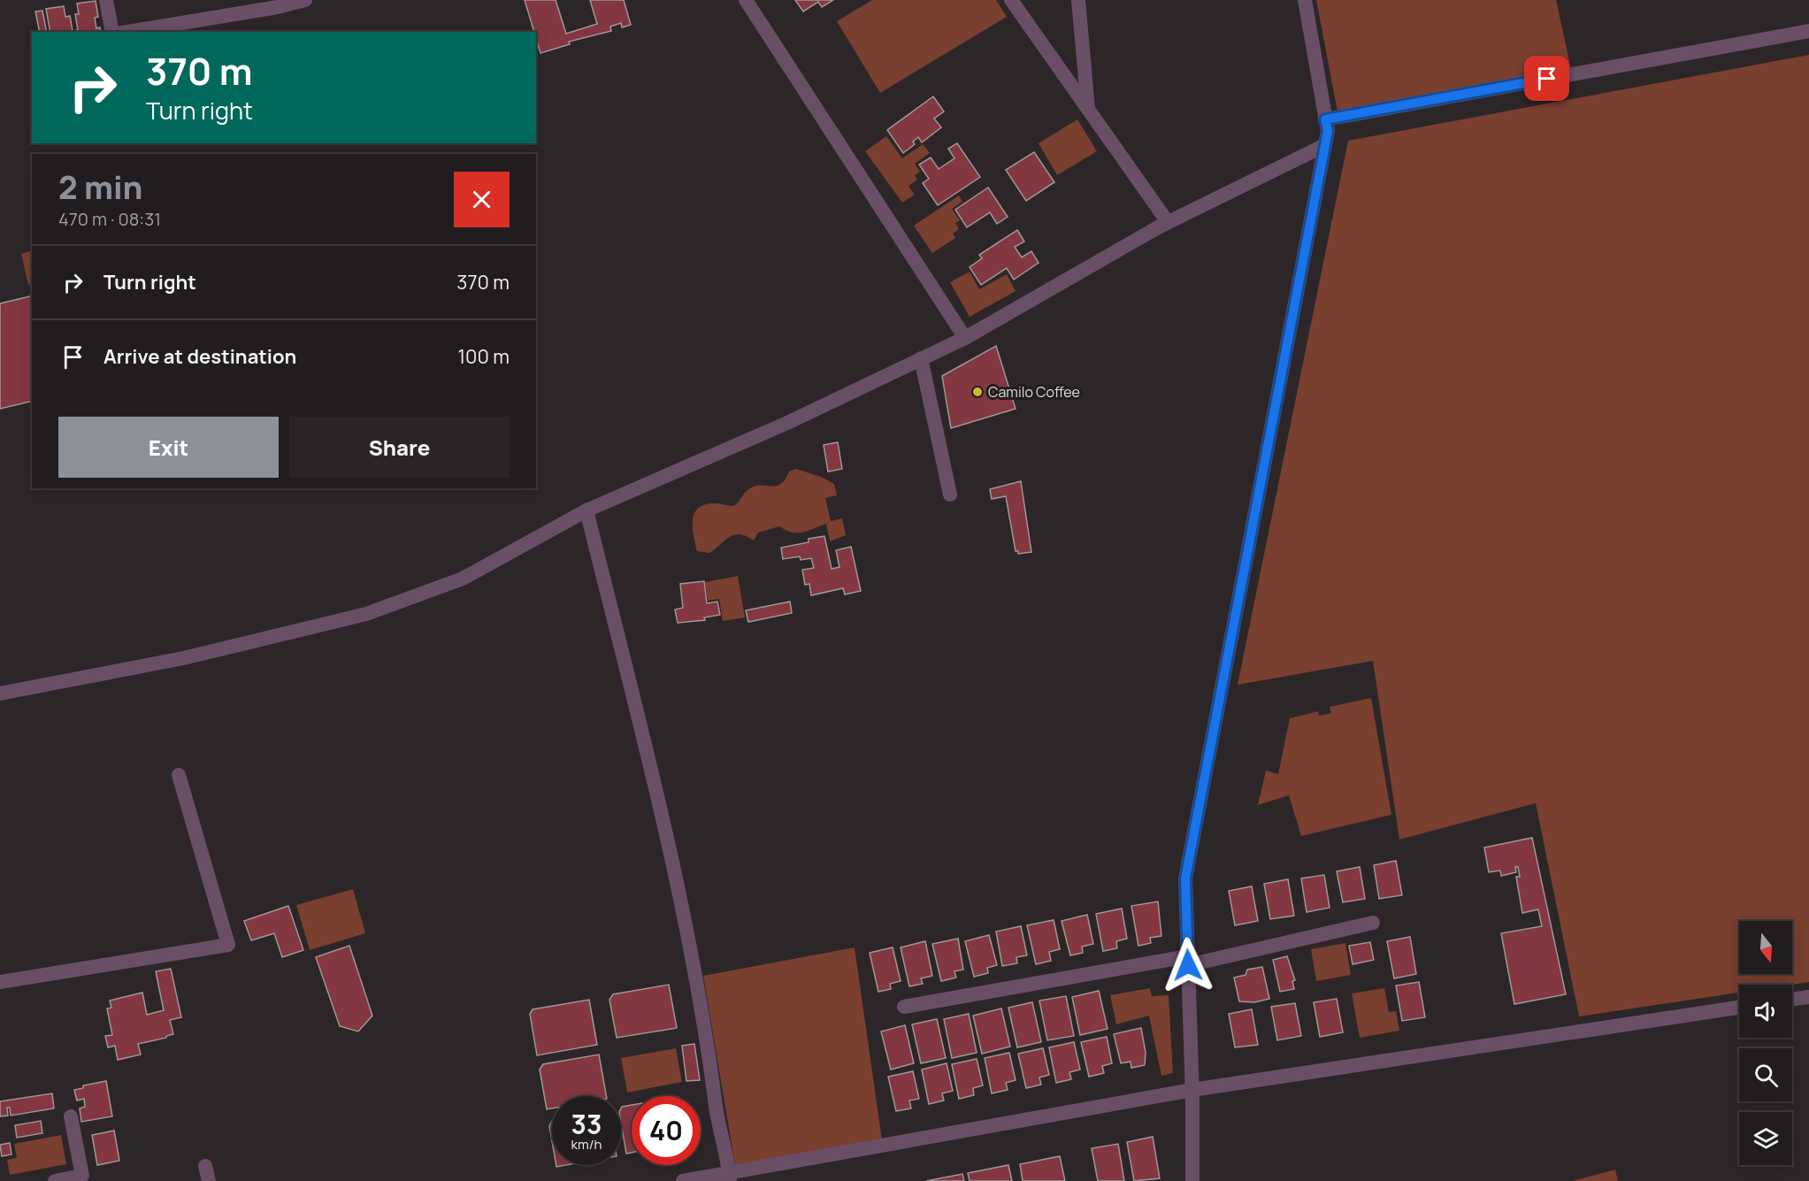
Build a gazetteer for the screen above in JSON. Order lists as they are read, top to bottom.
{
  "places": ["Camilo Coffee"],
  "north": "bottom",
  "page": {
    "turn": ["370 m", "Turn right"],
    "heading": ["2 min", "470 m · 08:31"],
    "list": [
      {
        "name": "Turn right",
        "value": "370 m"
      },
      {
        "name": "Arrive at destination",
        "value": "100 m"
      }
    ],
    "buttons": ["Exit", "Share"],
    "speed": "33 km/h",
    "limit": "40"
  }
}
